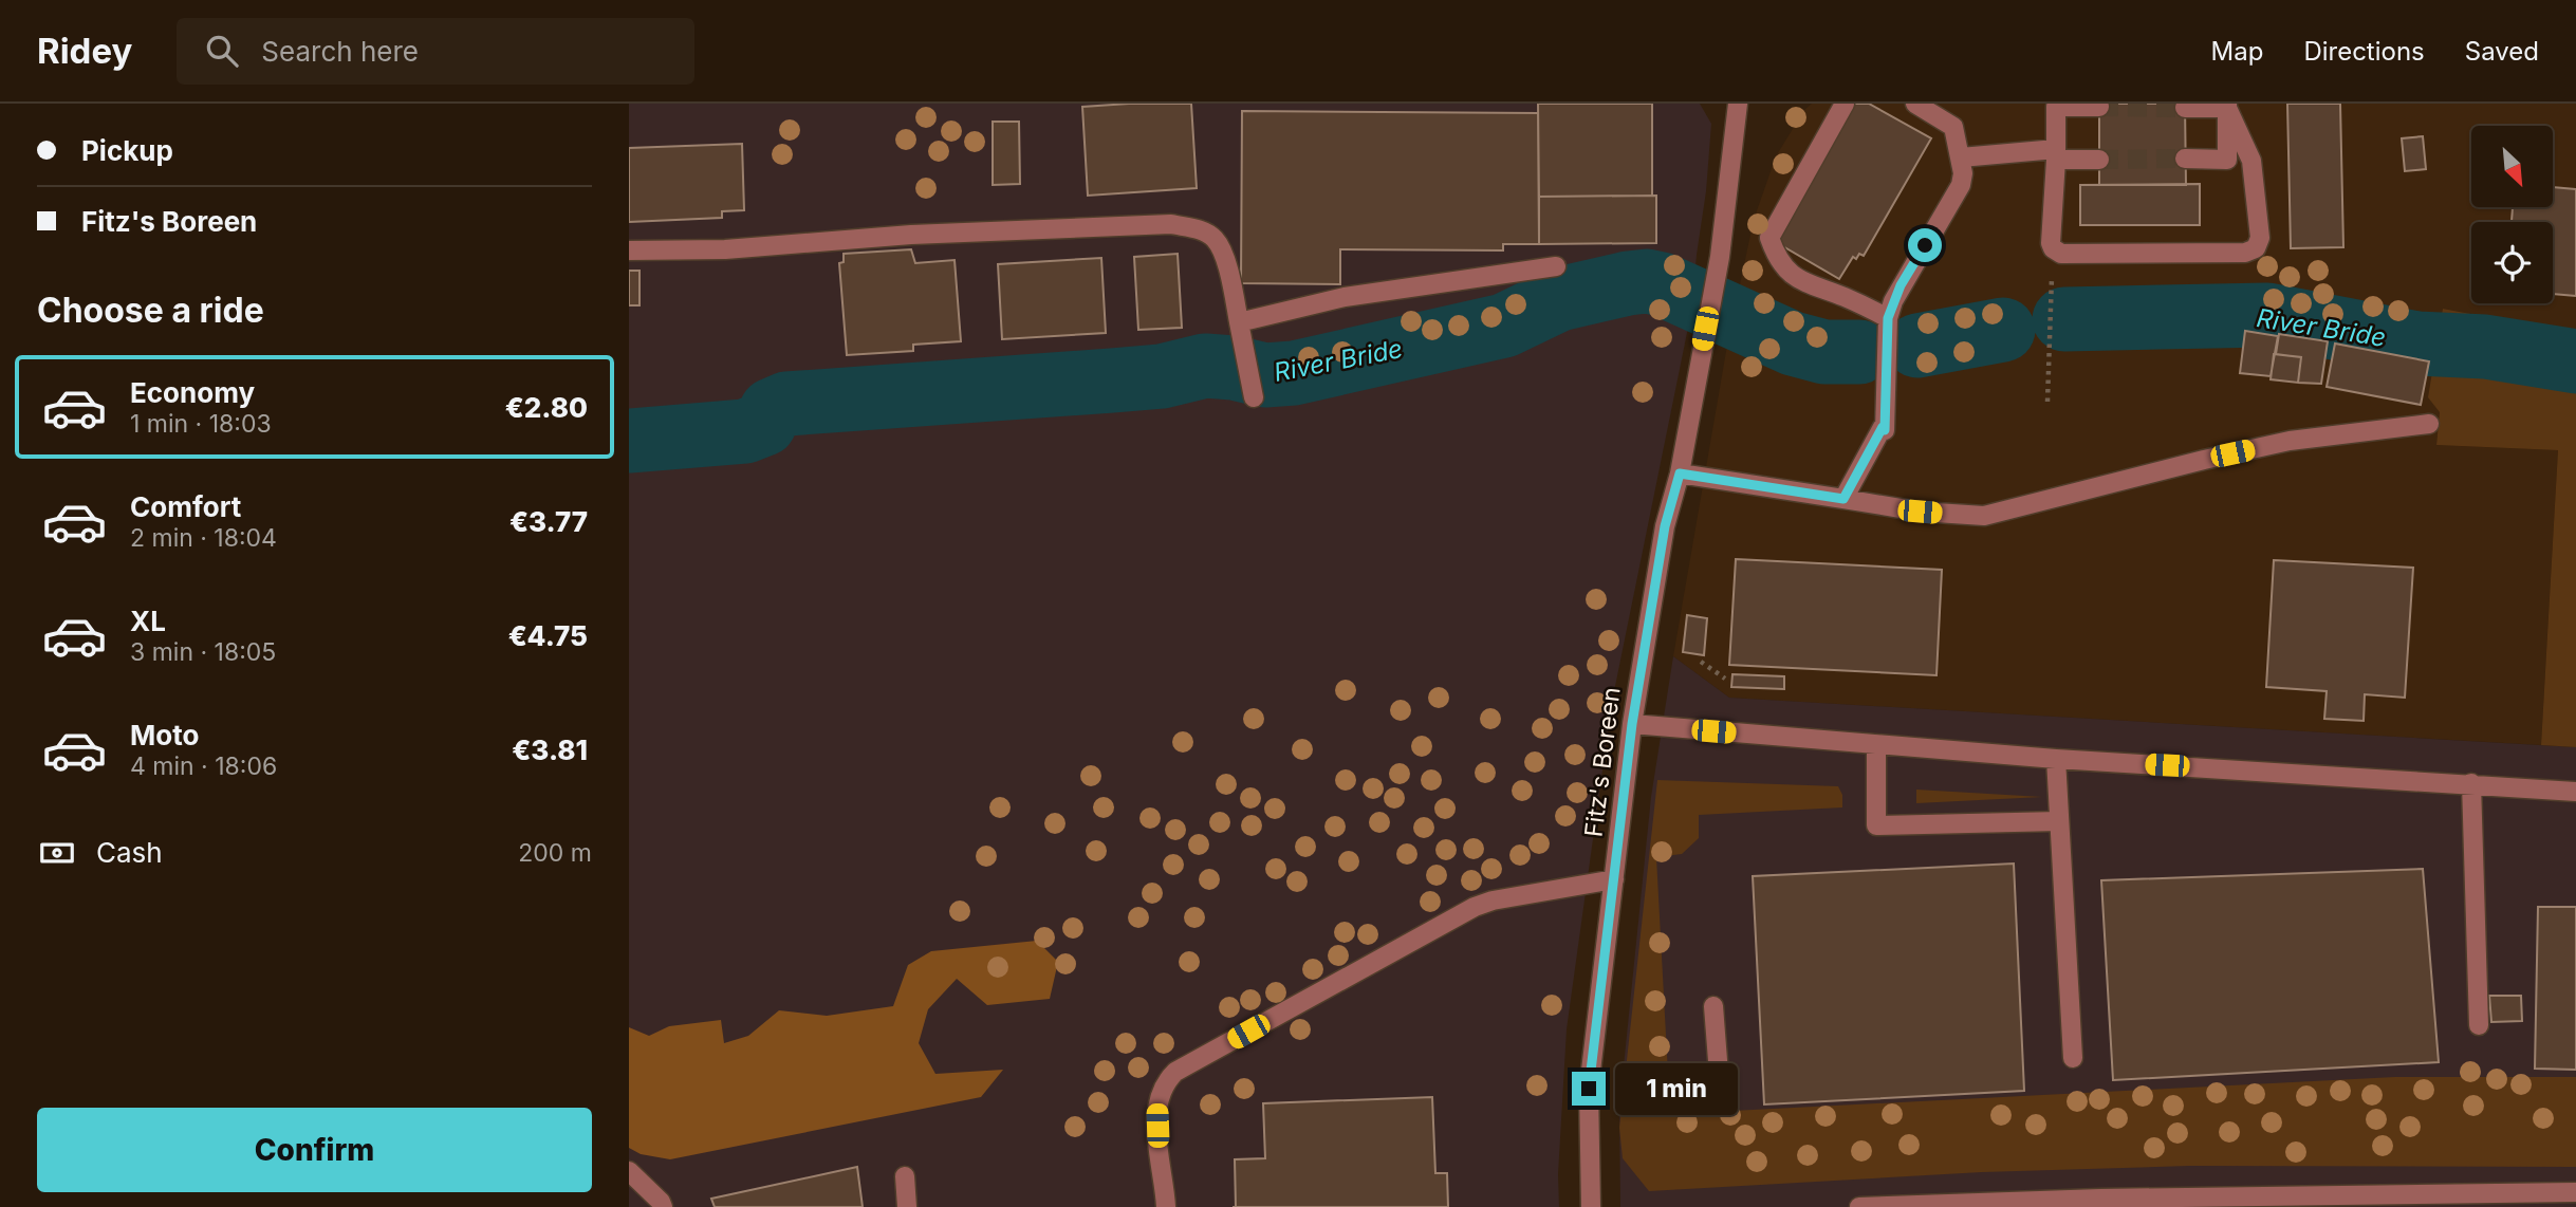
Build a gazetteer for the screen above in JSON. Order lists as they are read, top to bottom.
{
  "streets": {
    "street": ["Fitz's Boreen"]
  },
  "water": ["River Bride"],
  "north": "bottom right",
  "page": {
    "header": "Ridey",
    "search": "Search here",
    "nav": ["Map", "Directions", "Saved"],
    "banner": ["Pickup", "Fitz's Boreen"],
    "heading": "Choose a ride",
    "list": [
      {
        "name": "Economy",
        "note": "1 min · 18:03",
        "value": "€2.80"
      },
      {
        "name": "Comfort",
        "note": "2 min · 18:04",
        "value": "€3.77"
      },
      {
        "name": "XL",
        "note": "3 min · 18:05",
        "value": "€4.75"
      },
      {
        "name": "Moto",
        "note": "4 min · 18:06",
        "value": "€3.81"
      }
    ],
    "pay": ["Cash", "200 m"],
    "bubble": "1 min",
    "buttons": "Confirm"
  }
}
